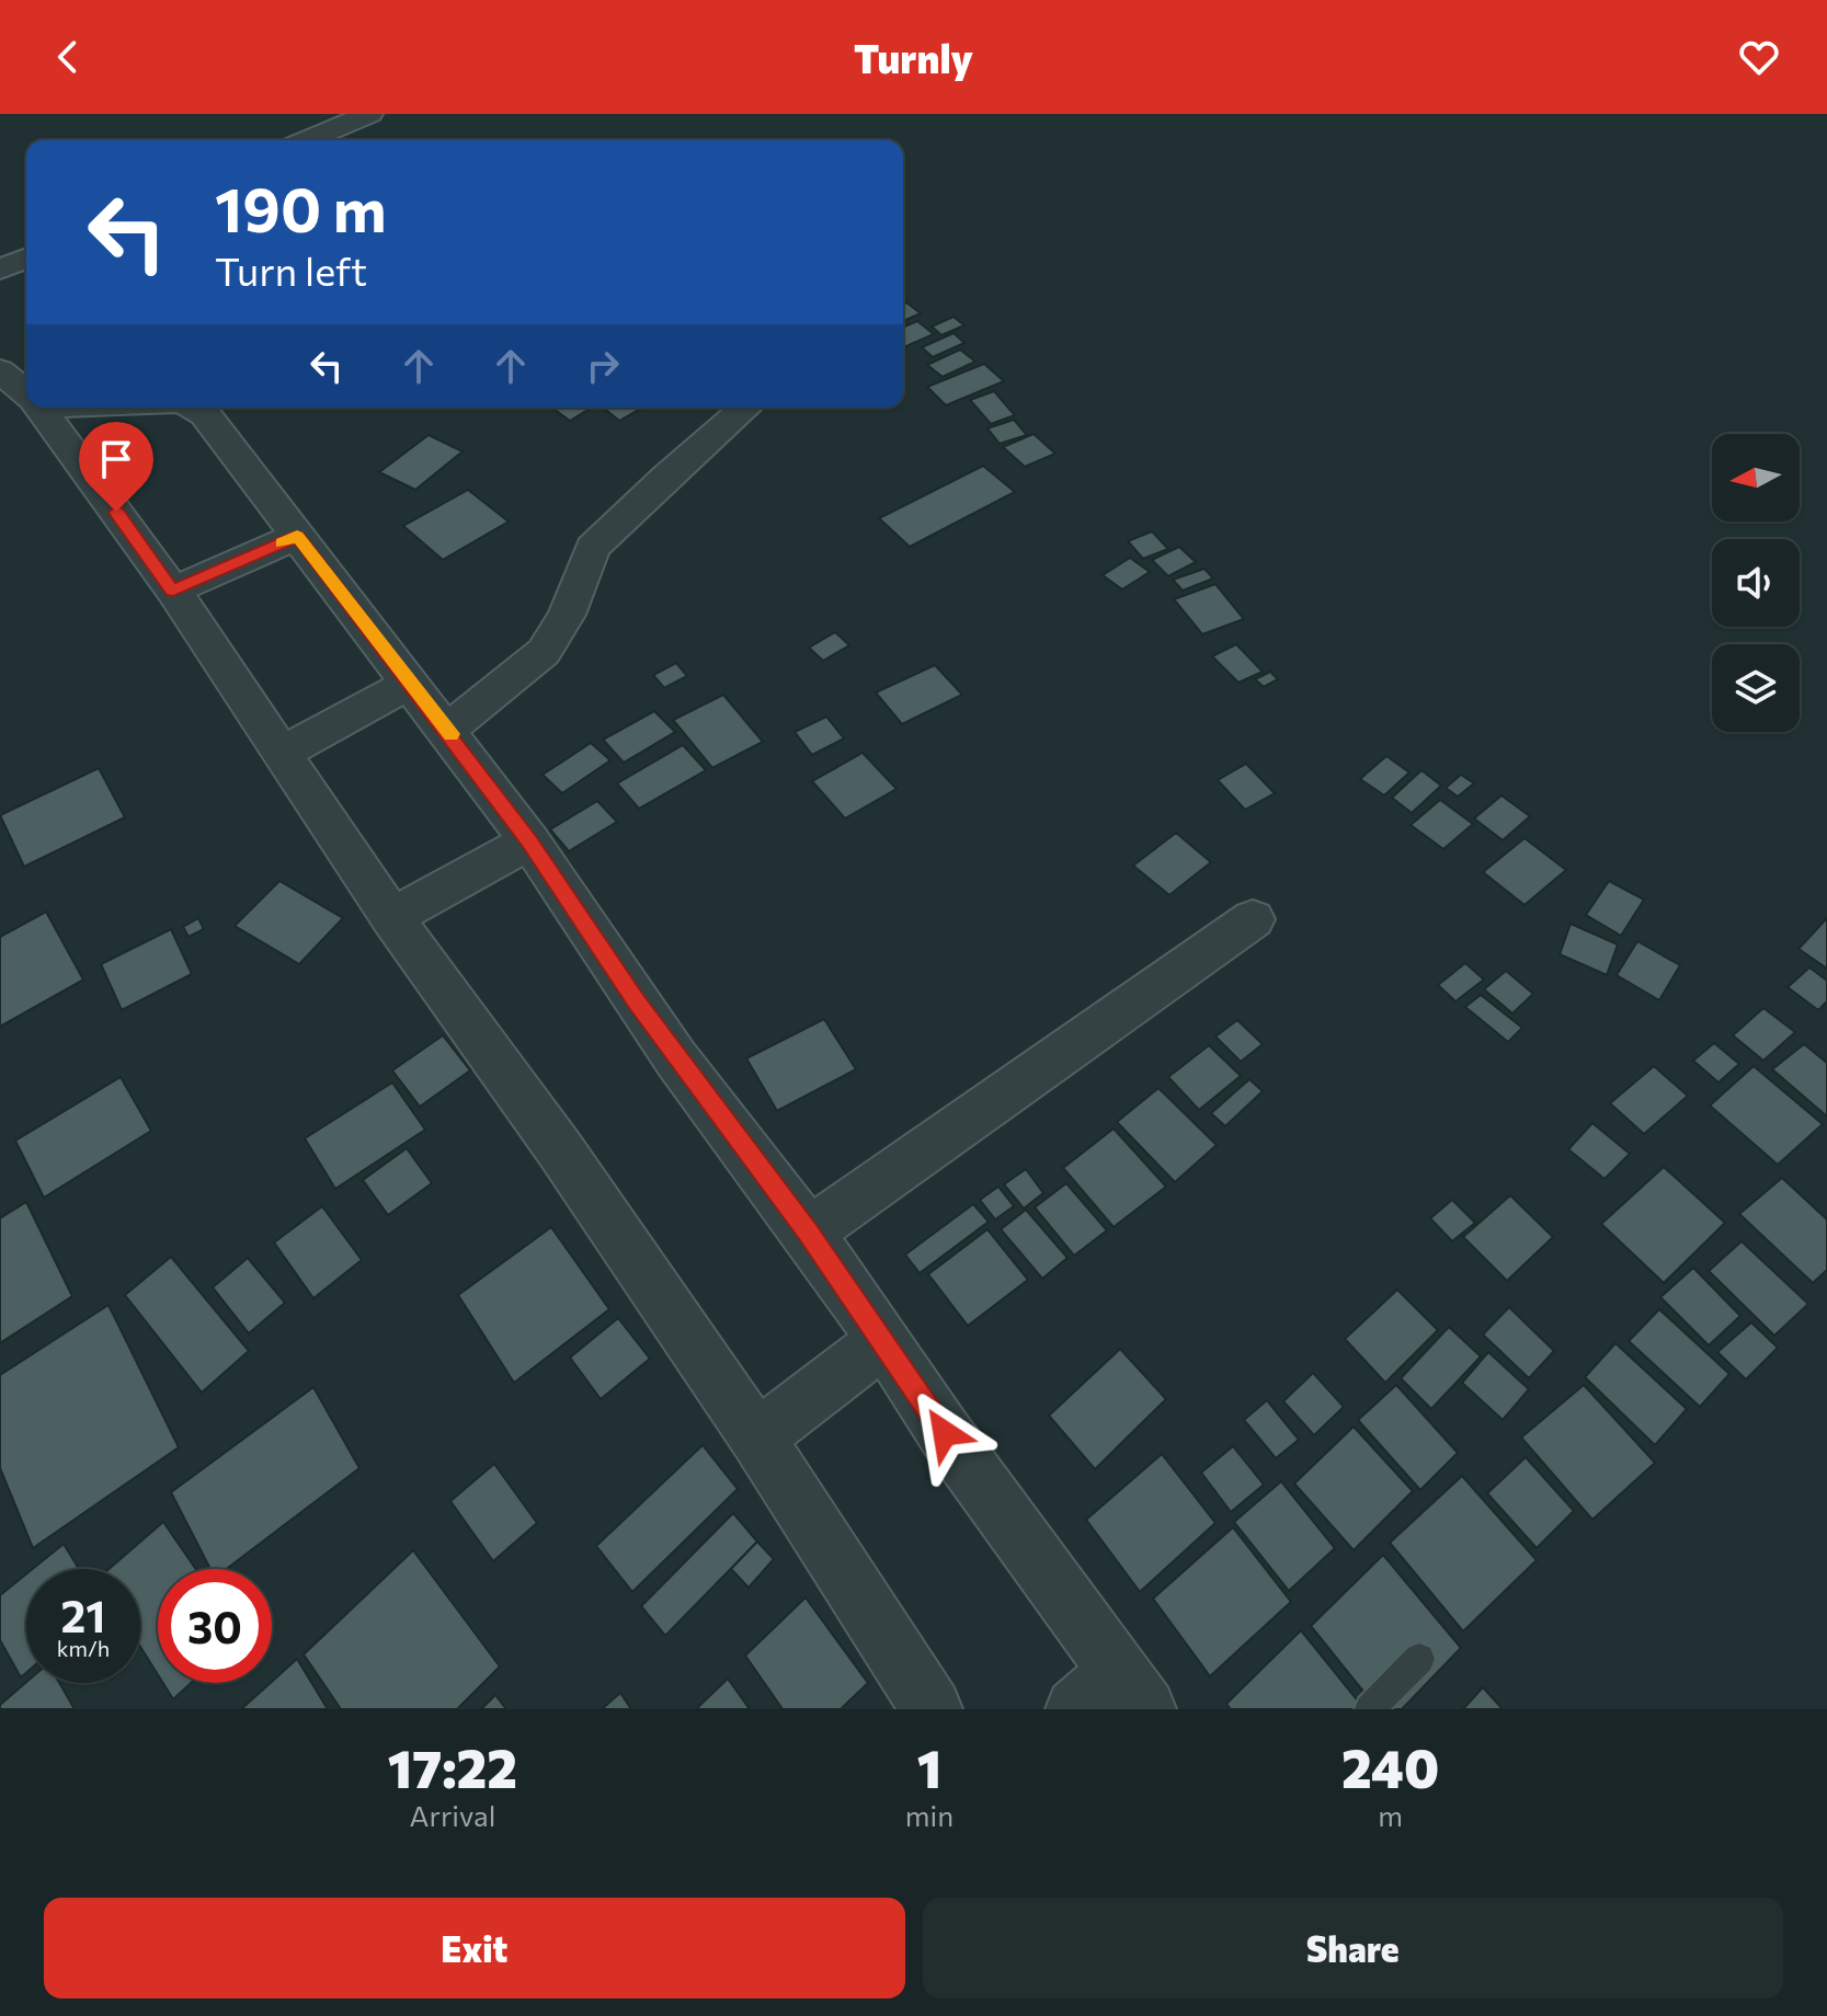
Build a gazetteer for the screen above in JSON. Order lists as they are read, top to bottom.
{
  "north": "left",
  "page": {
    "header": "Turnly",
    "turn": ["190 m", "Turn left"],
    "speed": "21 km/h",
    "limit": "30",
    "eta": [
      "17:22",
      "Arrival",
      "1",
      "min",
      "240",
      "m"
    ],
    "buttons": ["Exit", "Share"]
  }
}
